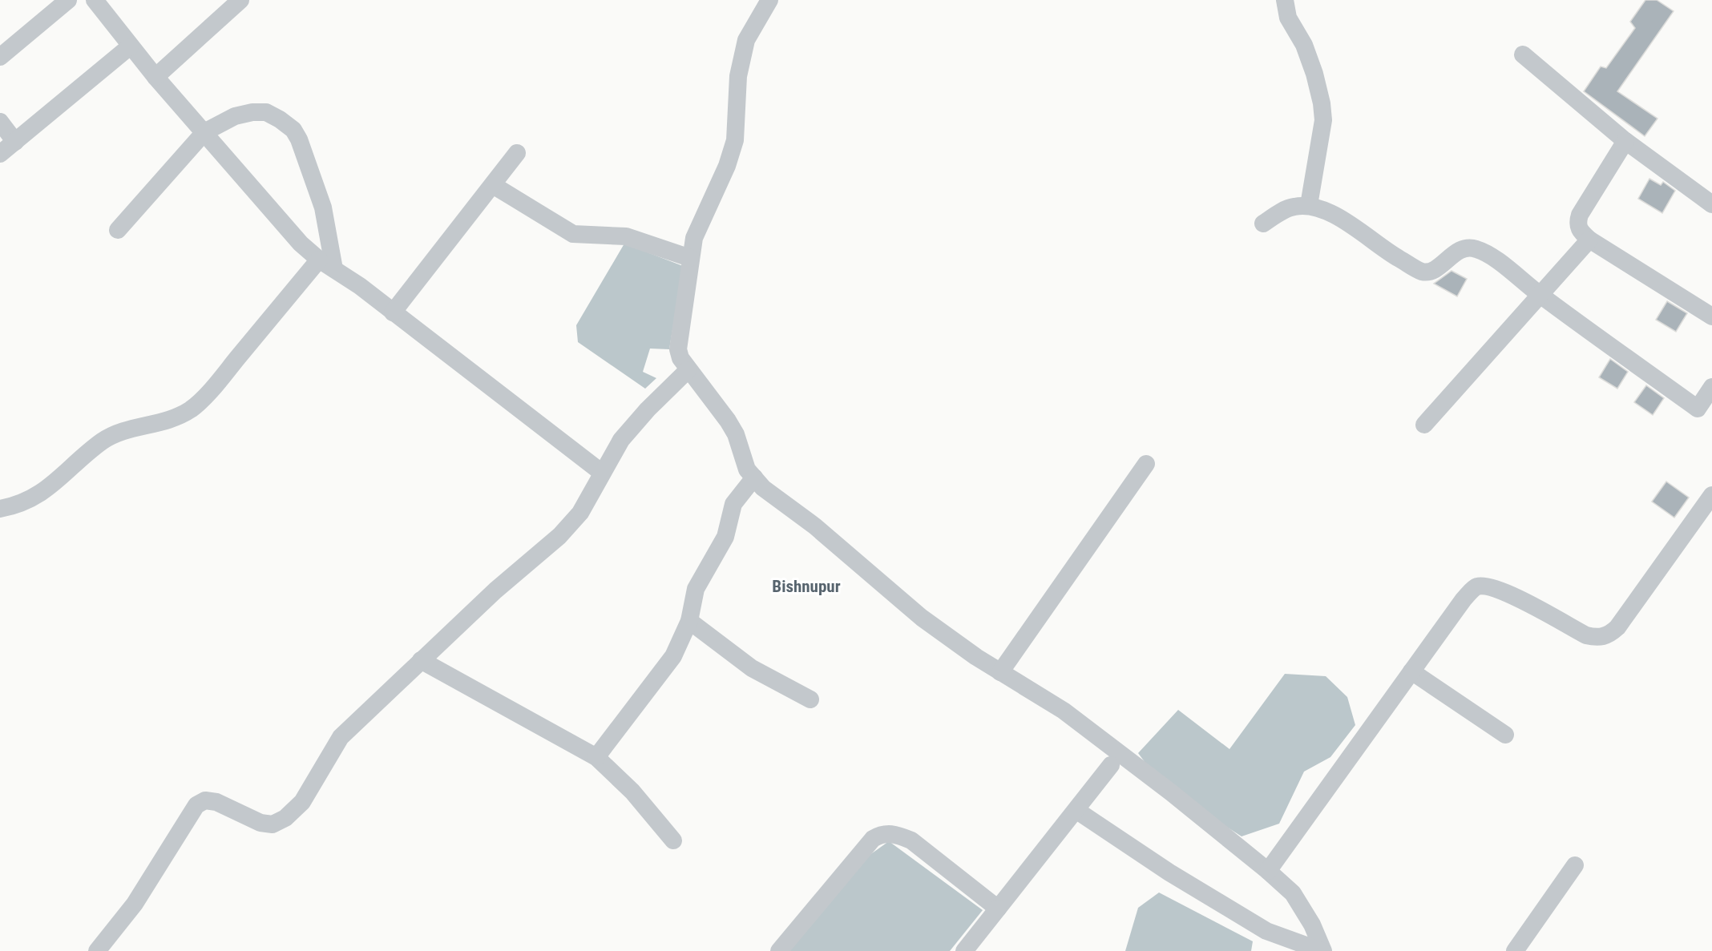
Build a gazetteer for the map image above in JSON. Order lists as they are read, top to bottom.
{
  "districts": ["Bishnupur"]
}
